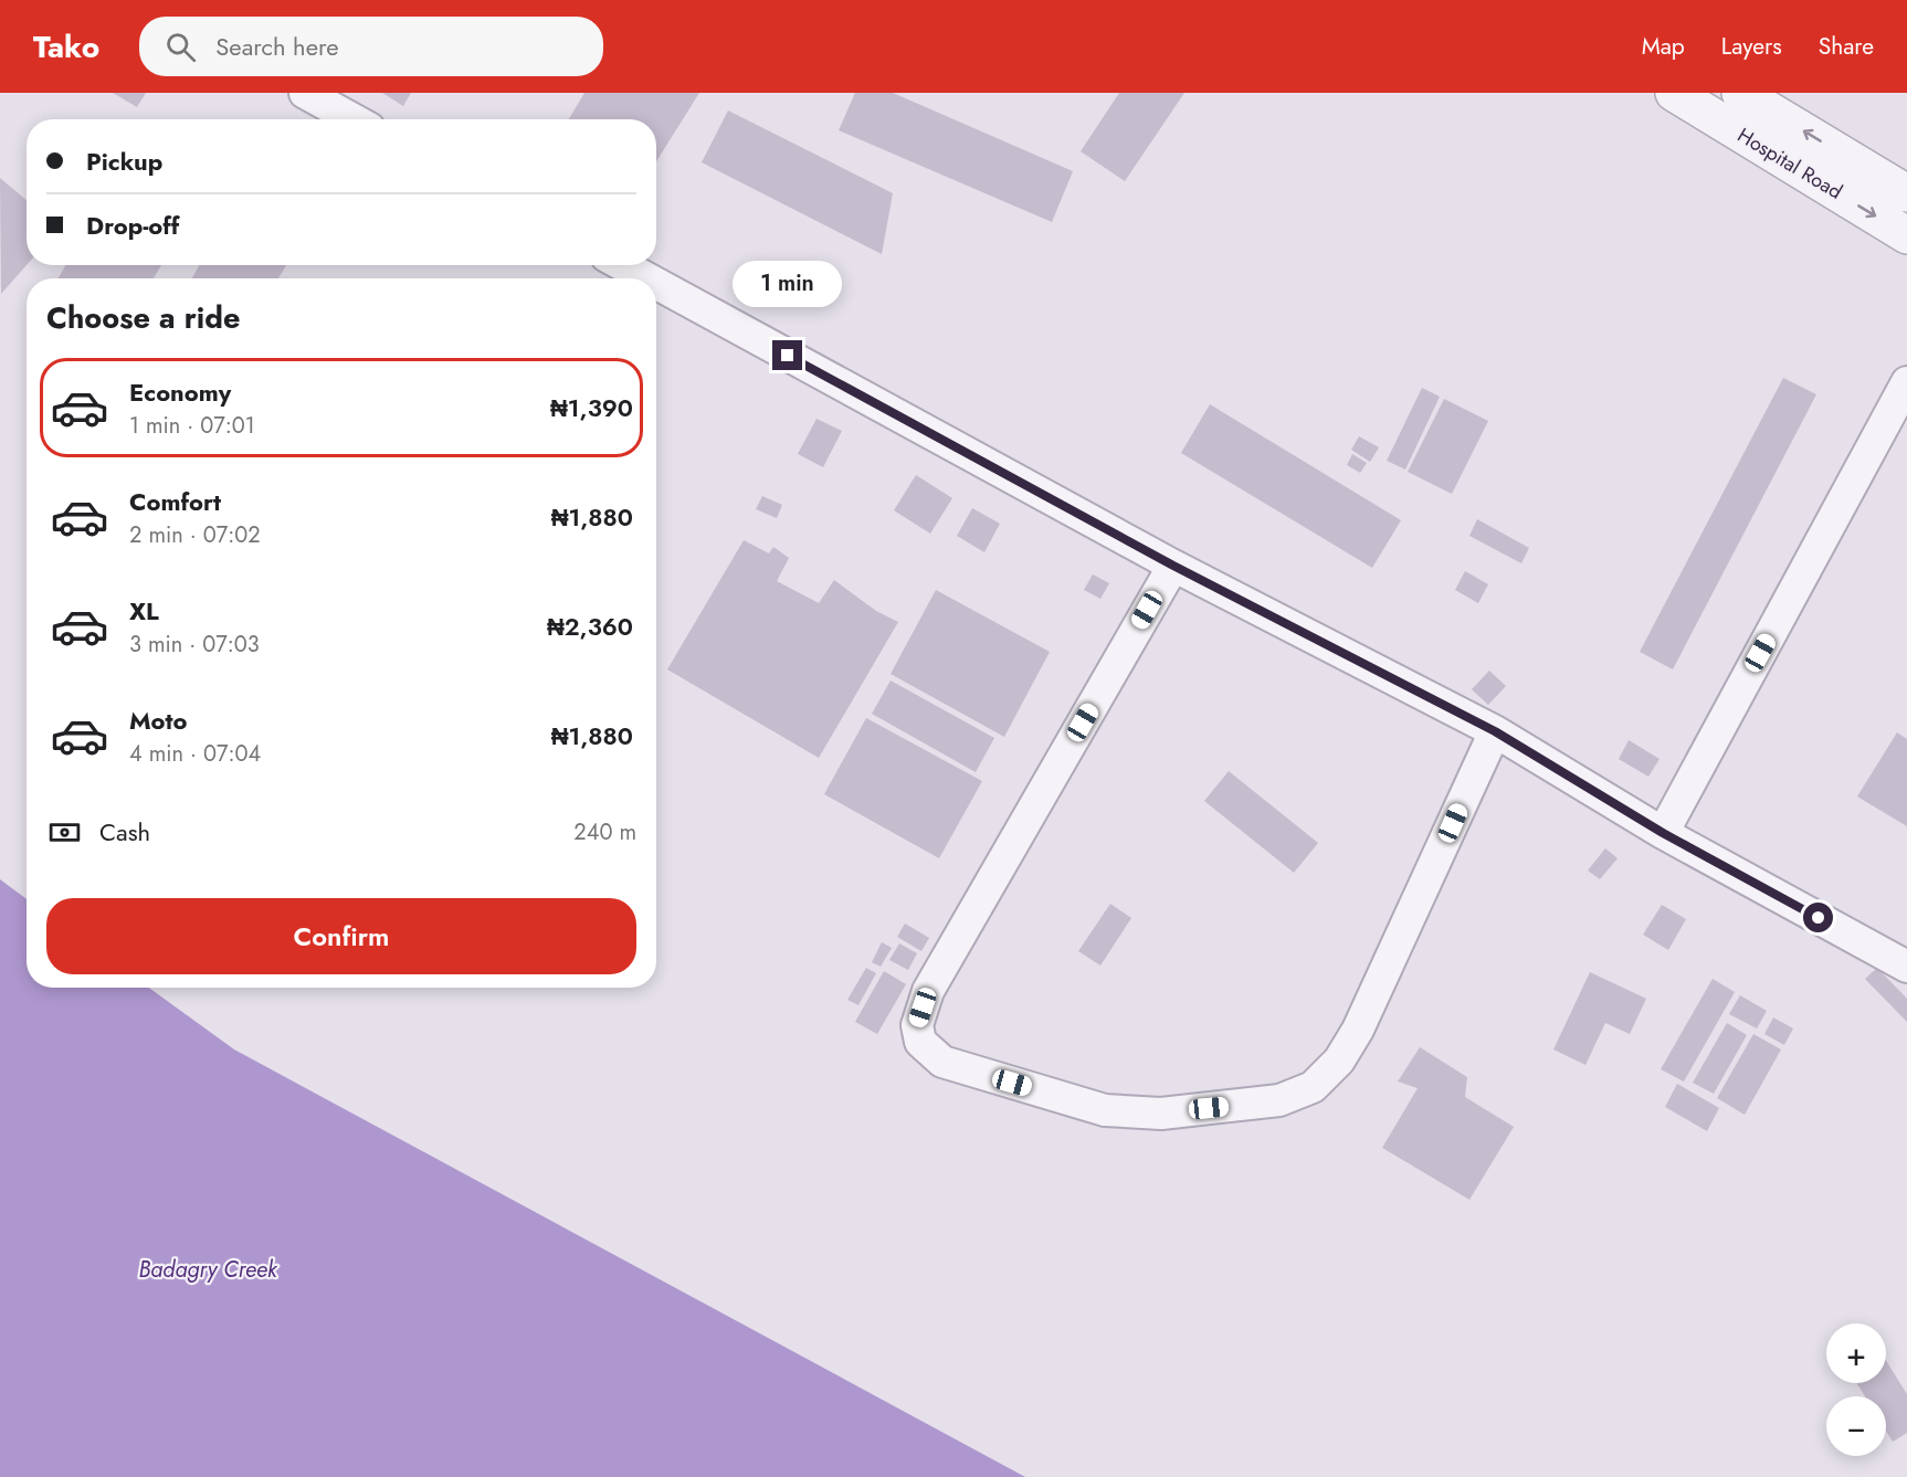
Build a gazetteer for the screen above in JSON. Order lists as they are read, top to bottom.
{
  "streets": {
    "street": ["Hospital Road"]
  },
  "water": ["Badagry Creek"],
  "page": {
    "header": "Tako",
    "search": "Search here",
    "nav": ["Map", "Layers", "Share"],
    "banner": ["Pickup", "Drop-off"],
    "bubble": "1 min",
    "heading": "Choose a ride",
    "list": [
      {
        "name": "Economy",
        "note": "1 min · 07:01",
        "value": "₦1,390"
      },
      {
        "name": "Comfort",
        "note": "2 min · 07:02",
        "value": "₦1,880"
      },
      {
        "name": "XL",
        "note": "3 min · 07:03",
        "value": "₦2,360"
      },
      {
        "name": "Moto",
        "note": "4 min · 07:04",
        "value": "₦1,880"
      }
    ],
    "pay": ["Cash", "240 m"],
    "buttons": "Confirm",
    "map_buttons": ["+", "−"]
  }
}
